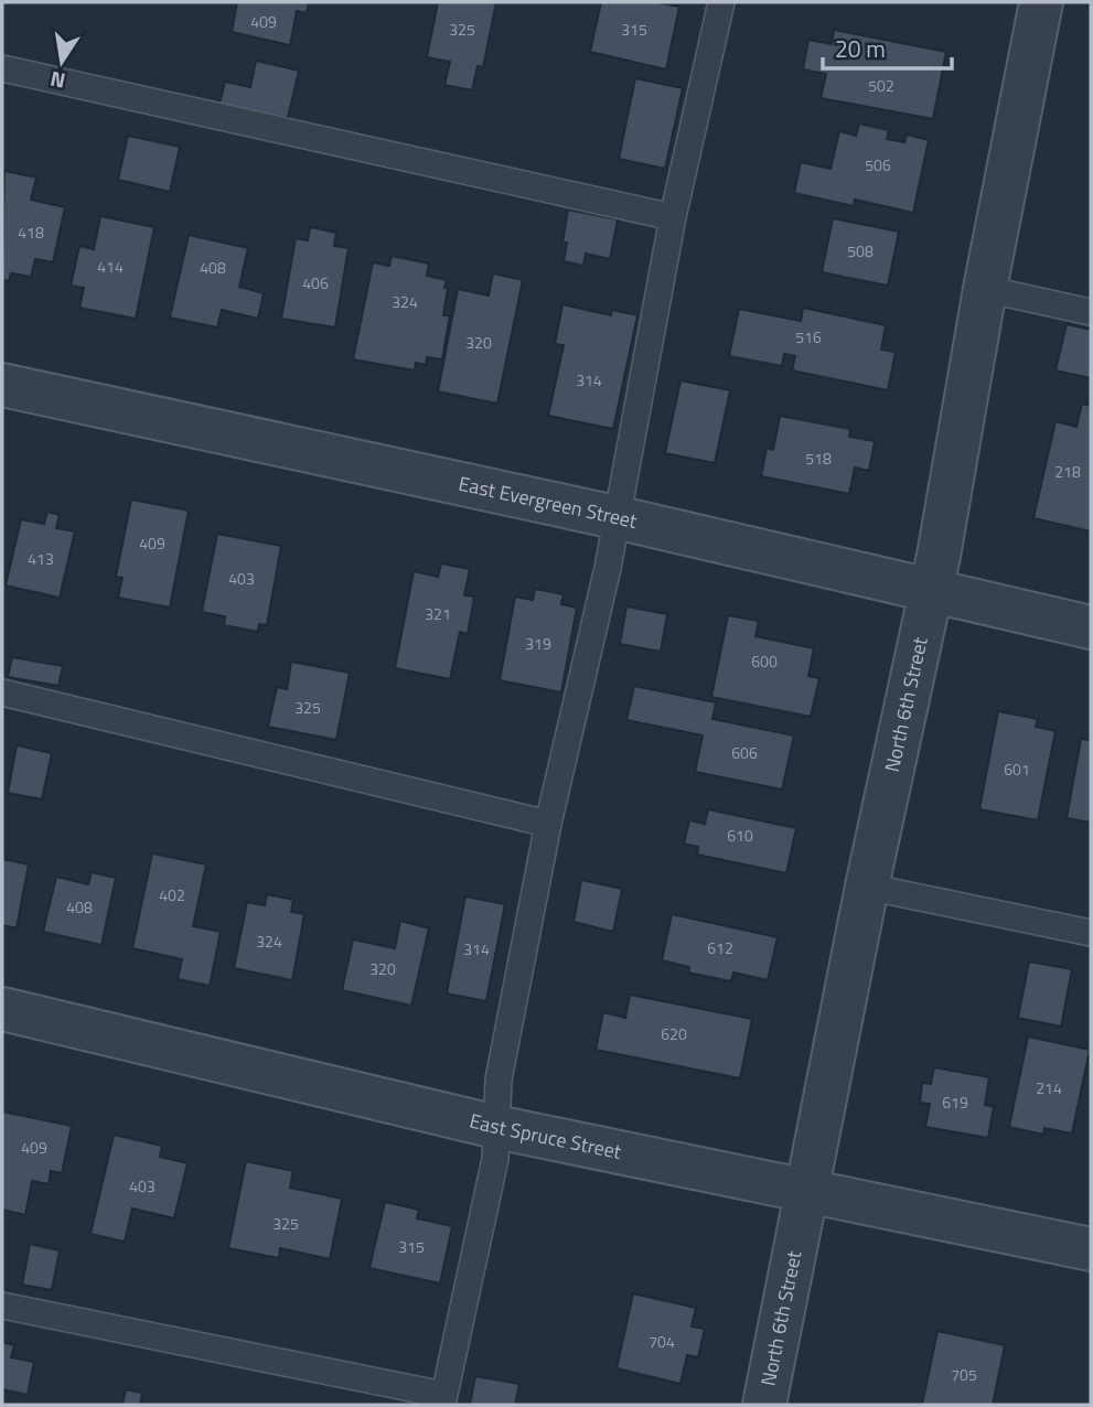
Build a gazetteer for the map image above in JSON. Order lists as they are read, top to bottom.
{
  "streets": {
    "street": ["East Evergreen Street", "North 6th Street", "East Spruce Street"]
  },
  "crossings": [
    ["East Evergreen Street", "North 6th Street"],
    ["North 6th Street", "East Spruce Street"]
  ],
  "house_numbers": [
    "409",
    "325",
    "315",
    "502",
    "506",
    "418",
    "508",
    "414",
    "408",
    "406",
    "324",
    "516",
    "320",
    "314",
    "518",
    "218",
    "409",
    "413",
    "403",
    "321",
    "319",
    "600",
    "325",
    "606",
    "601",
    "610",
    "402",
    "408",
    "324",
    "612",
    "314",
    "320",
    "620",
    "214",
    "619",
    "409",
    "403",
    "325",
    "315",
    "704",
    "705"
  ],
  "scale_bar": "20 m",
  "north": "bottom"
}
